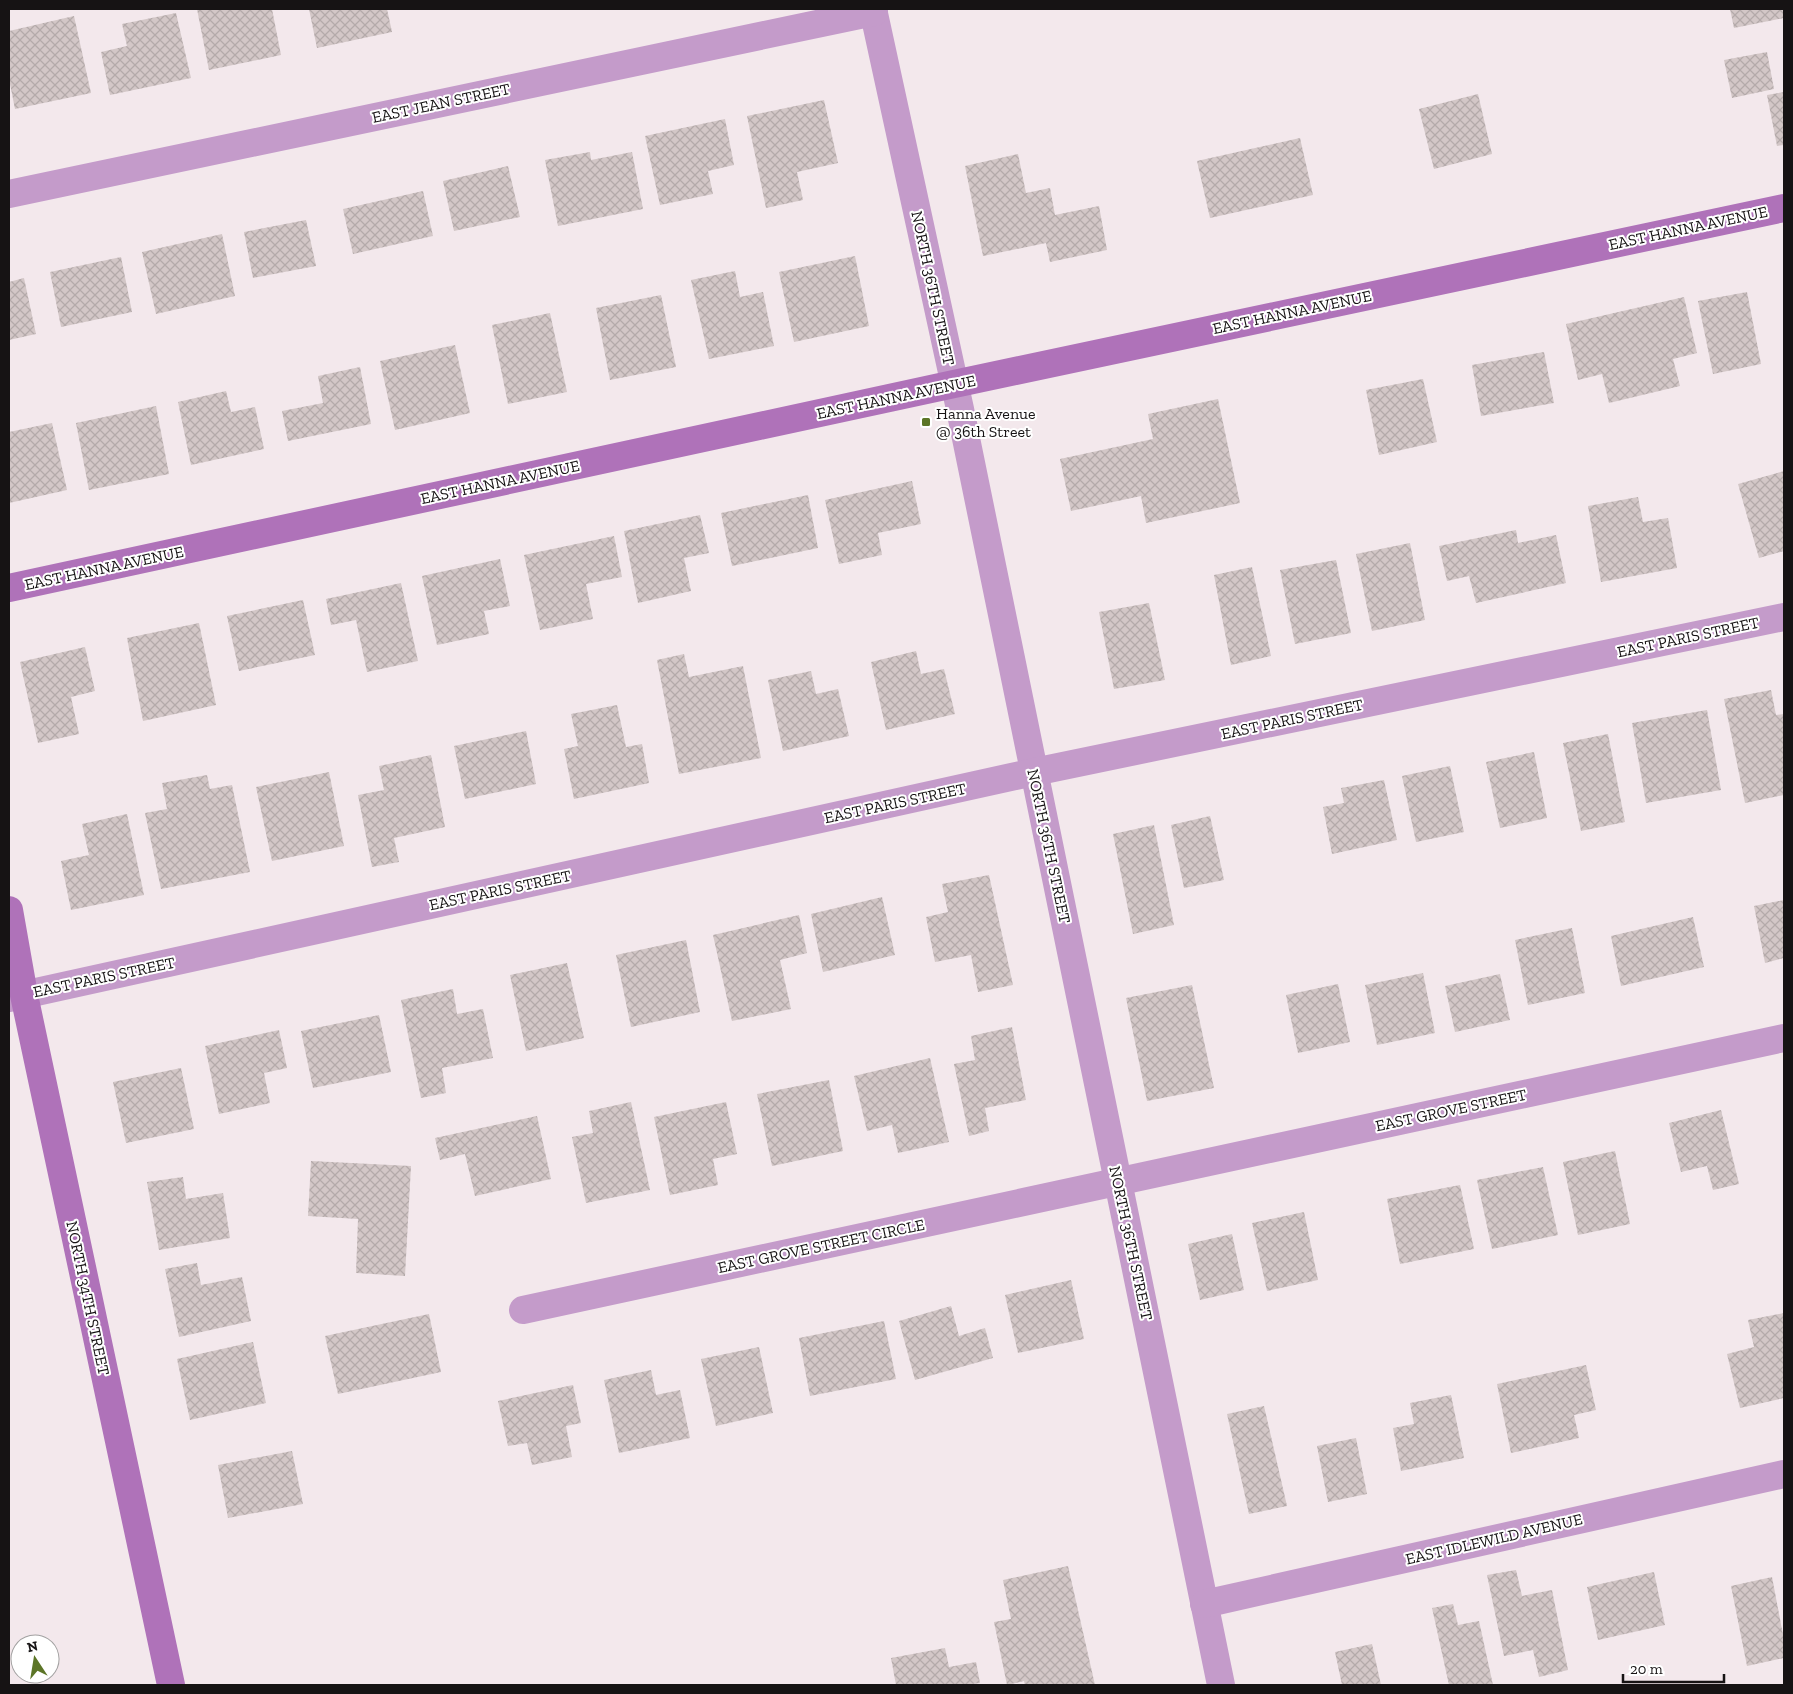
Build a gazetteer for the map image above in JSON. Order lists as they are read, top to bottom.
{
  "streets": {
    "street": [
      "EAST JEAN STREET",
      "EAST HANNA AVENUE",
      "NORTH 36TH STREET",
      "EAST PARIS STREET",
      "EAST GROVE STREET",
      "EAST GROVE STREET CIRCLE",
      "NORTH 34TH STREET",
      "EAST IDLEWILD AVENUE"
    ]
  },
  "crossings": [
    ["EAST JEAN STREET", "NORTH 36TH STREET"],
    ["EAST HANNA AVENUE", "NORTH 36TH STREET"],
    ["NORTH 36TH STREET", "EAST PARIS STREET"],
    ["NORTH 36TH STREET", "EAST GROVE STREET"],
    ["NORTH 36TH STREET", "EAST GROVE STREET CIRCLE"],
    ["NORTH 36TH STREET", "EAST IDLEWILD AVENUE"],
    ["EAST PARIS STREET", "NORTH 34TH STREET"],
    ["EAST GROVE STREET", "EAST GROVE STREET CIRCLE"]
  ],
  "places": {
    "transit": ["Hanna Avenue @ 36th Street"]
  },
  "scale_bar": "20 m",
  "north": "top"
}
